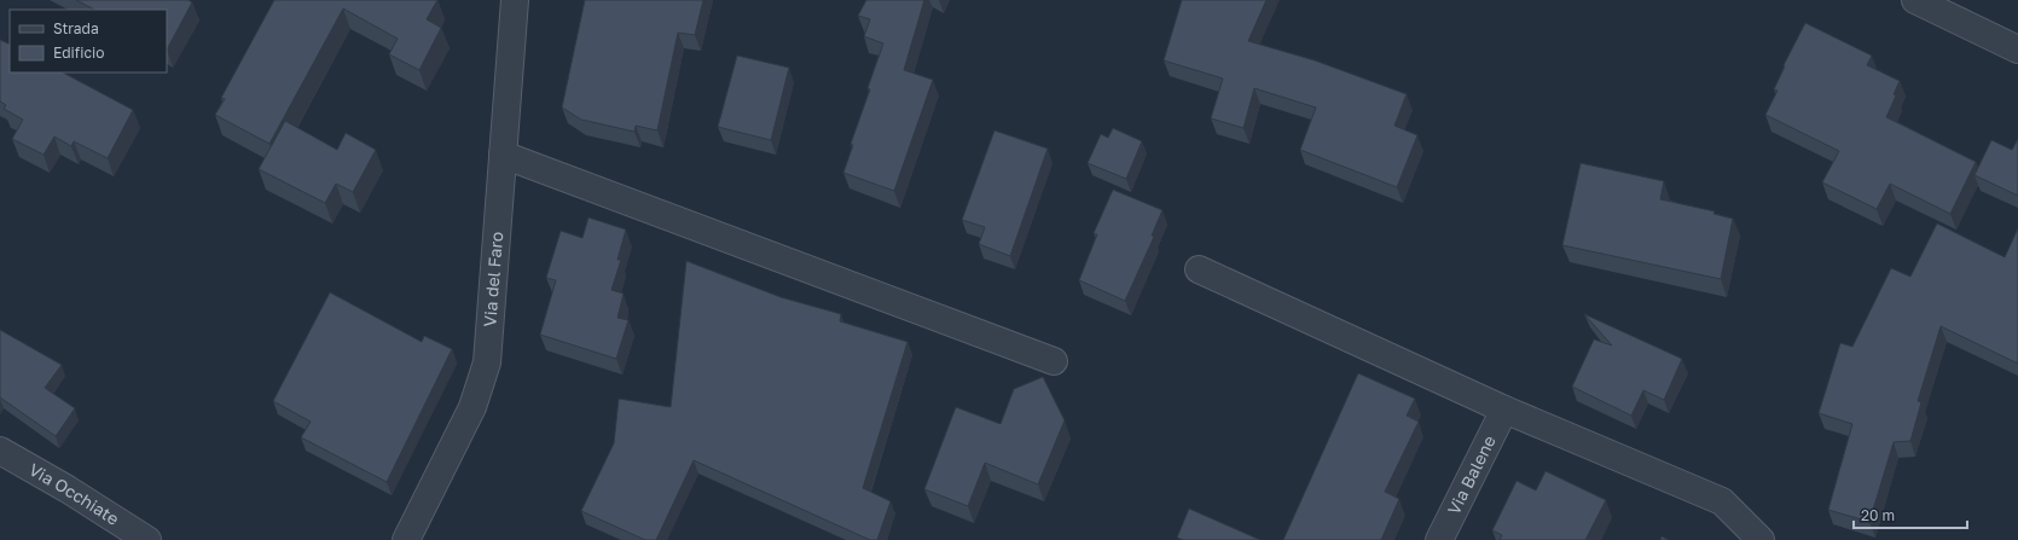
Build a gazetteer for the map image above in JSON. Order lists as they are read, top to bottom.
{
  "streets": {
    "street": ["Via del Faro", "Via Balene", "Via Occhiate"]
  },
  "legend": ["Strada", "Edificio"],
  "scale_bar": "20 m"
}
